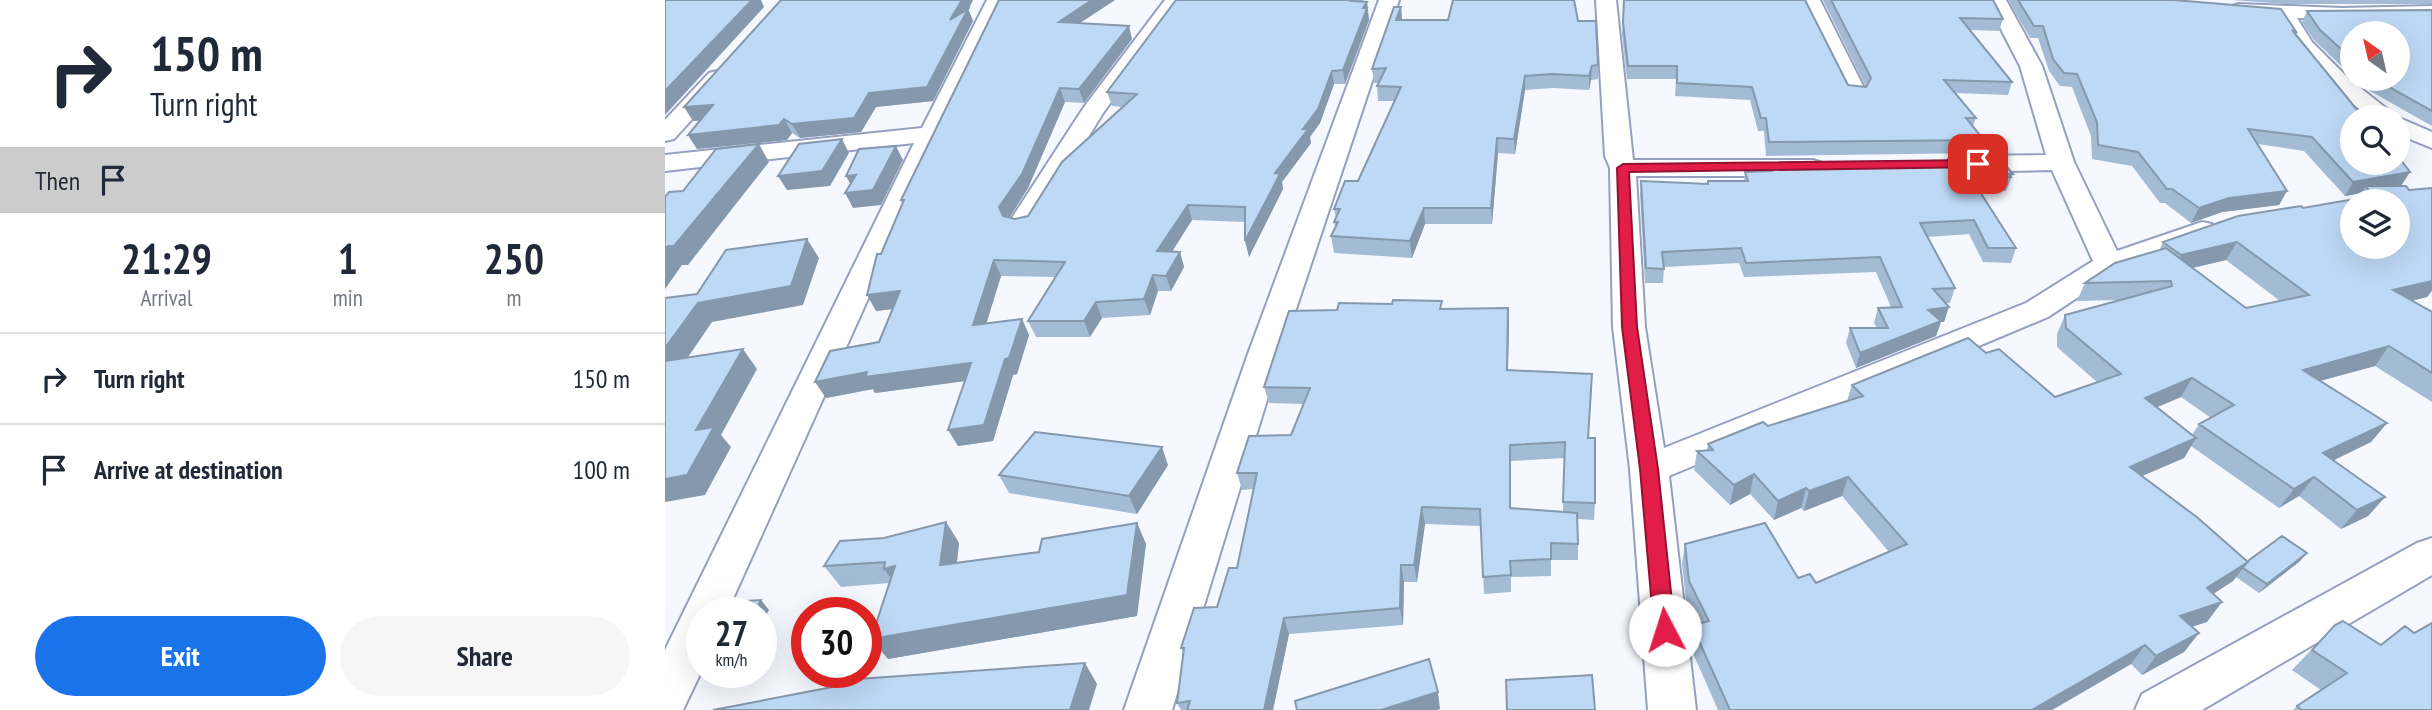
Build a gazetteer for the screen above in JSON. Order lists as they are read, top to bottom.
{
  "north": "top left",
  "page": {
    "turn": ["150 m", "Turn right"],
    "then": "Then",
    "eta": [
      "21:29",
      "Arrival",
      "1",
      "min",
      "250",
      "m"
    ],
    "list": [
      {
        "name": "Turn right",
        "value": "150 m"
      },
      {
        "name": "Arrive at destination",
        "value": "100 m"
      }
    ],
    "speed": "27 km/h",
    "limit": "30",
    "buttons": ["Exit", "Share"]
  }
}
